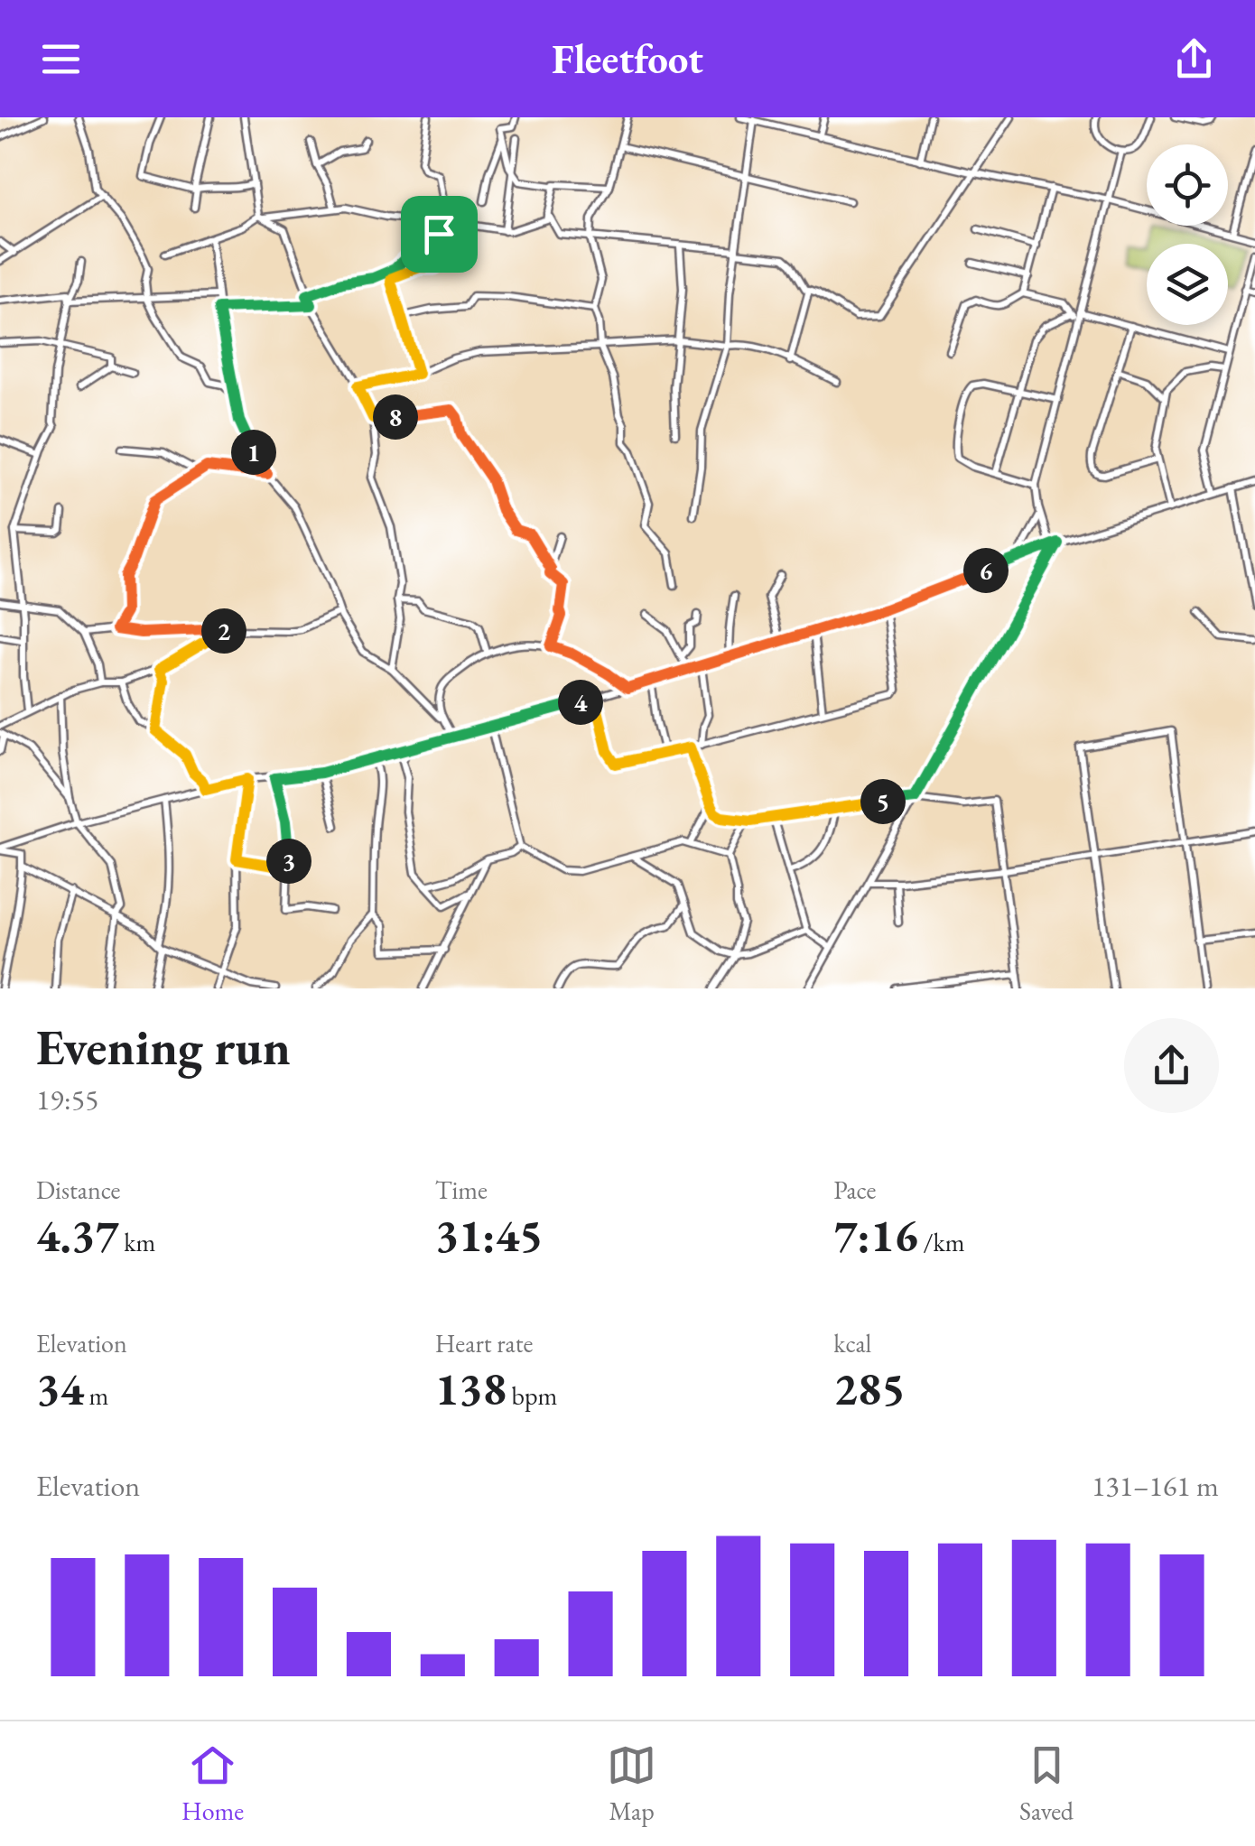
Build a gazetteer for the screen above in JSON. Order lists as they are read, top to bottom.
{
  "page": {
    "header": "Fleetfoot",
    "pins": [
      "8",
      "1",
      "6",
      "2",
      "4",
      "5",
      "3"
    ],
    "heading": ["Evening run", "19:55"],
    "stats": [
      ["Distance", "4.37 km"],
      ["Time", "31:45"],
      ["Pace", "7:16 /km"],
      ["Elevation", "34 m"],
      ["Heart rate", "138 bpm"],
      ["kcal", "285"]
    ],
    "chart": ["Elevation", "131–161 m"],
    "tabs": ["Home", "Map", "Saved"]
  }
}
